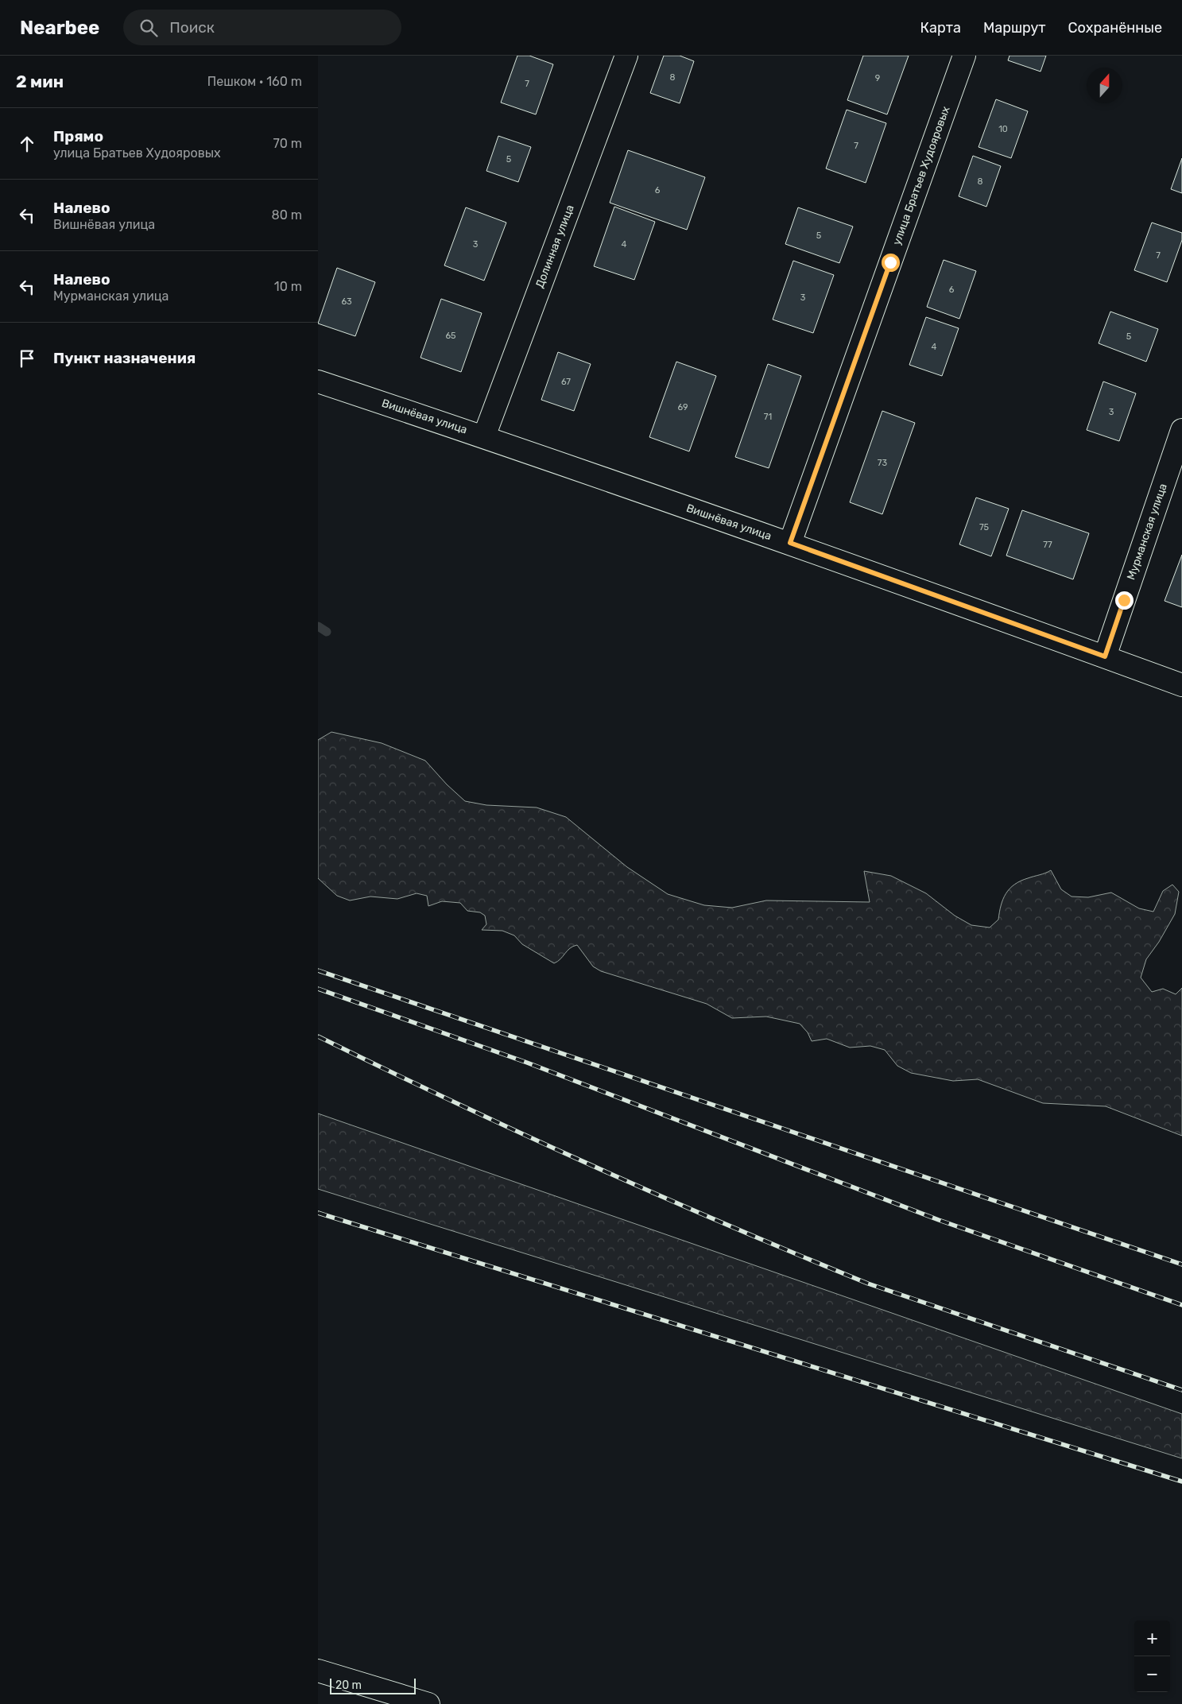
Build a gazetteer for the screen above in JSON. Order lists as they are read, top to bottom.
{
  "streets": {
    "street": [
      "улица Братьев Худояровых",
      "Долинная улица",
      "Вишнёвая улица",
      "Мурманская улица"
    ]
  },
  "crossings": [
    ["улица Братьев Худояровых", "Вишнёвая улица"],
    ["Долинная улица", "Вишнёвая улица"],
    ["Вишнёвая улица", "Мурманская улица"]
  ],
  "house_numbers": [
    "8",
    "9",
    "7",
    "10",
    "7",
    "5",
    "8",
    "6",
    "5",
    "3",
    "4",
    "7",
    "6",
    "3",
    "63",
    "65",
    "5",
    "4",
    "67",
    "69",
    "3",
    "71",
    "73",
    "75",
    "77"
  ],
  "scale_bar": "20 m",
  "north": "top",
  "page": {
    "header": "Nearbee",
    "search": "Поиск",
    "nav": ["Карта", "Маршрут", "Сохранённые"],
    "heading": ["2 мин", "Пешком · 160 m"],
    "list": [
      ["Прямо", "улица Братьев Худояровых", "70 m"],
      ["Налево", "Вишнёвая улица", "80 m"],
      ["Налево", "Мурманская улица", "10 m"],
      "Пункт назначения"
    ],
    "map_buttons": ["+", "−"],
    "scale": "20 m"
  }
}
